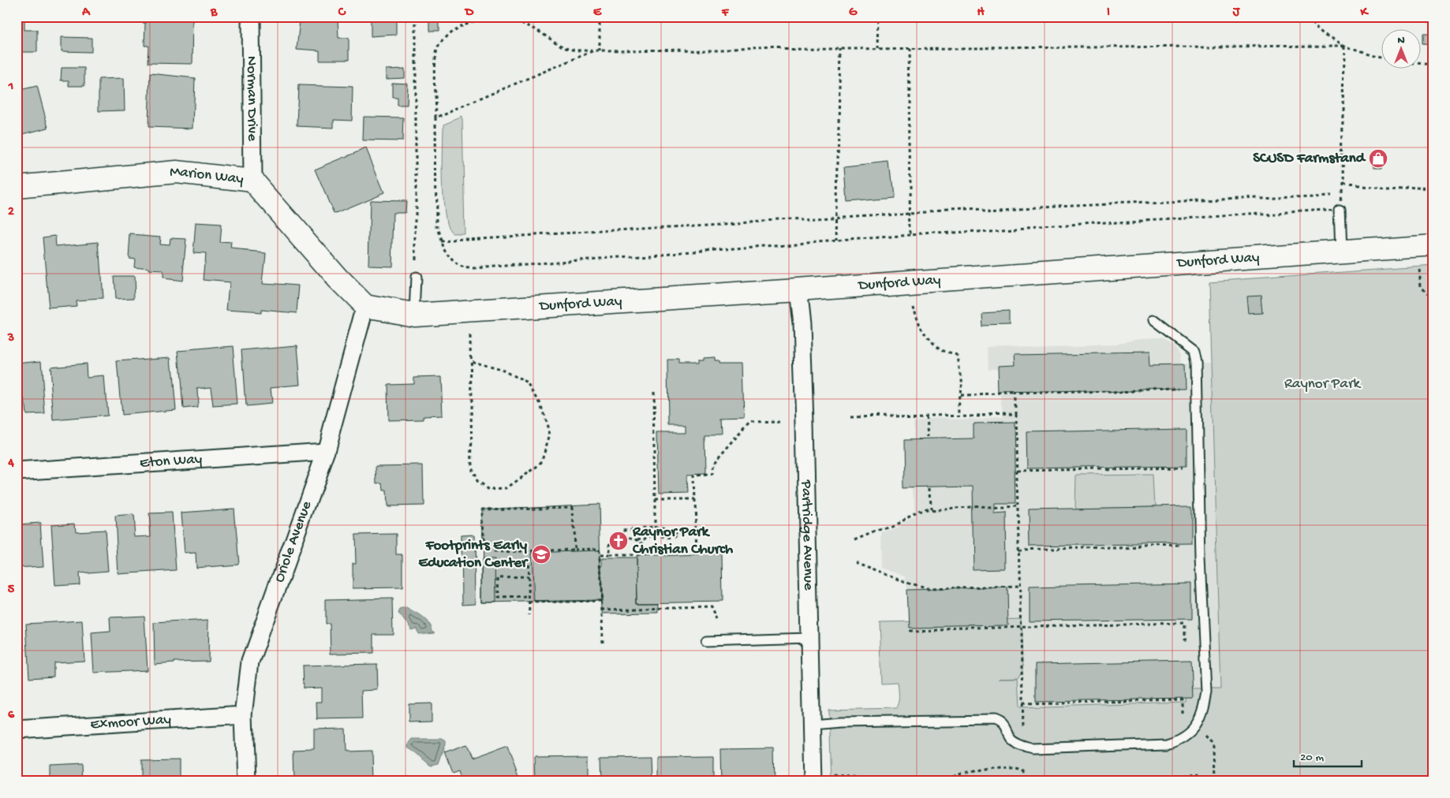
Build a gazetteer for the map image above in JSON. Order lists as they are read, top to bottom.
{
  "streets": {
    "street": [
      "Norman Drive",
      "Marion Way",
      "Dunford Way",
      "Eton Way",
      "Partridge Avenue",
      "Oriole Avenue",
      "Exmoor Way"
    ]
  },
  "crossings": [
    ["Norman Drive", "Marion Way"],
    ["Marion Way", "Dunford Way"],
    ["Marion Way", "Oriole Avenue"],
    ["Dunford Way", "Partridge Avenue"],
    ["Dunford Way", "Oriole Avenue"],
    ["Eton Way", "Oriole Avenue"],
    ["Oriole Avenue", "Exmoor Way"]
  ],
  "parks": ["Raynor Park"],
  "places": {
    "shop": ["SCUSD Farmstand"],
    "church": ["Raynor Park Christian Church"],
    "school or university": ["Footprints Early Education Center"]
  },
  "scale_bar": "20 m",
  "north": "top",
  "grid": {
    "columns": [
      "A",
      "B",
      "C",
      "D",
      "E",
      "F",
      "G",
      "H",
      "I",
      "J",
      "K"
    ],
    "rows": [
      "1",
      "2",
      "3",
      "4",
      "5",
      "6"
    ]
  }
}
